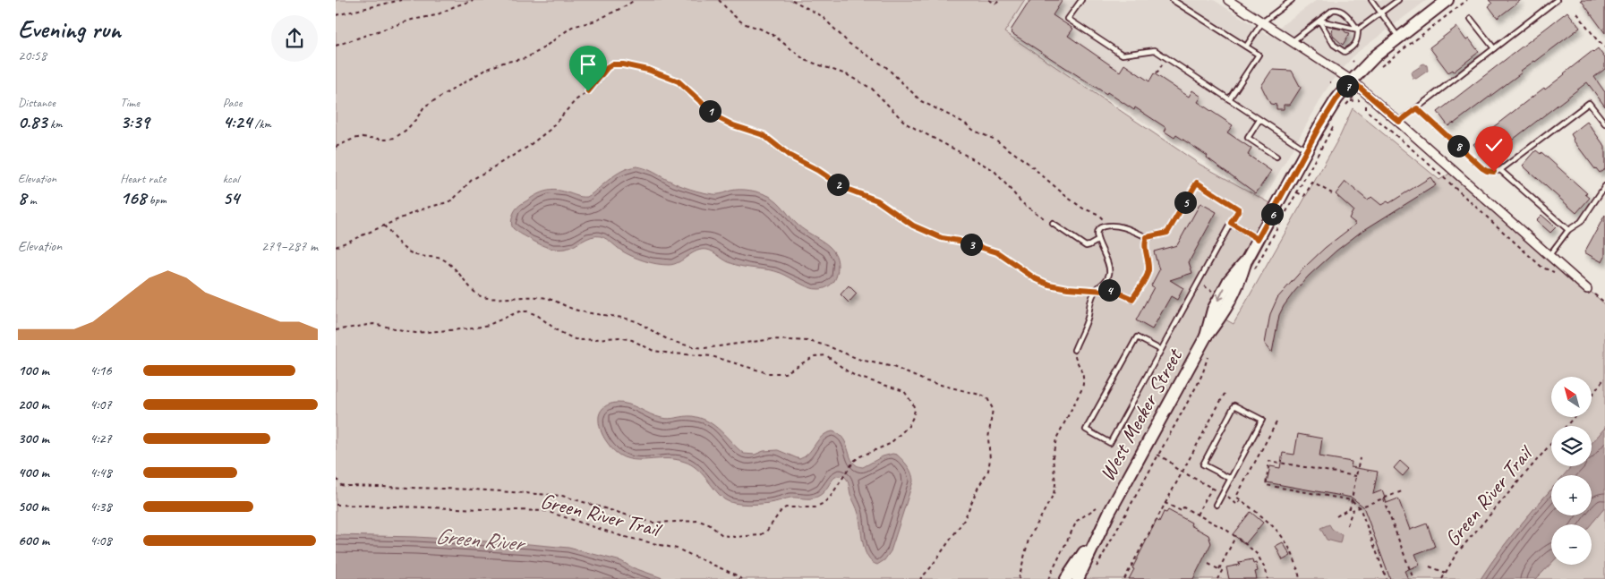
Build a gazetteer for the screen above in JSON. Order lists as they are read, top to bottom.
{
  "streets": {
    "main road": ["West Meeker Street"],
    "path": ["Green River Trail"]
  },
  "water": ["Green River"],
  "north": "top left",
  "page": {
    "heading": ["Evening run", "20:58"],
    "pins": [
      "7",
      "1",
      "8",
      "2",
      "5",
      "6",
      "3",
      "4"
    ],
    "stats": [
      ["Distance", "0.83 km"],
      ["Time", "3:39"],
      ["Pace", "4:24 /km"],
      ["Elevation", "8 m"],
      ["Heart rate", "168 bpm"],
      ["kcal", "54"]
    ],
    "chart": ["Elevation", "279–287 m"],
    "list": [
      {
        "name": "100 m",
        "note": "4:16"
      },
      {
        "name": "200 m",
        "note": "4:07"
      },
      {
        "name": "300 m",
        "note": "4:27"
      },
      {
        "name": "400 m",
        "note": "4:48"
      },
      {
        "name": "500 m",
        "note": "4:38"
      },
      {
        "name": "600 m",
        "note": "4:08"
      }
    ],
    "map_buttons": ["+", "−"]
  }
}
